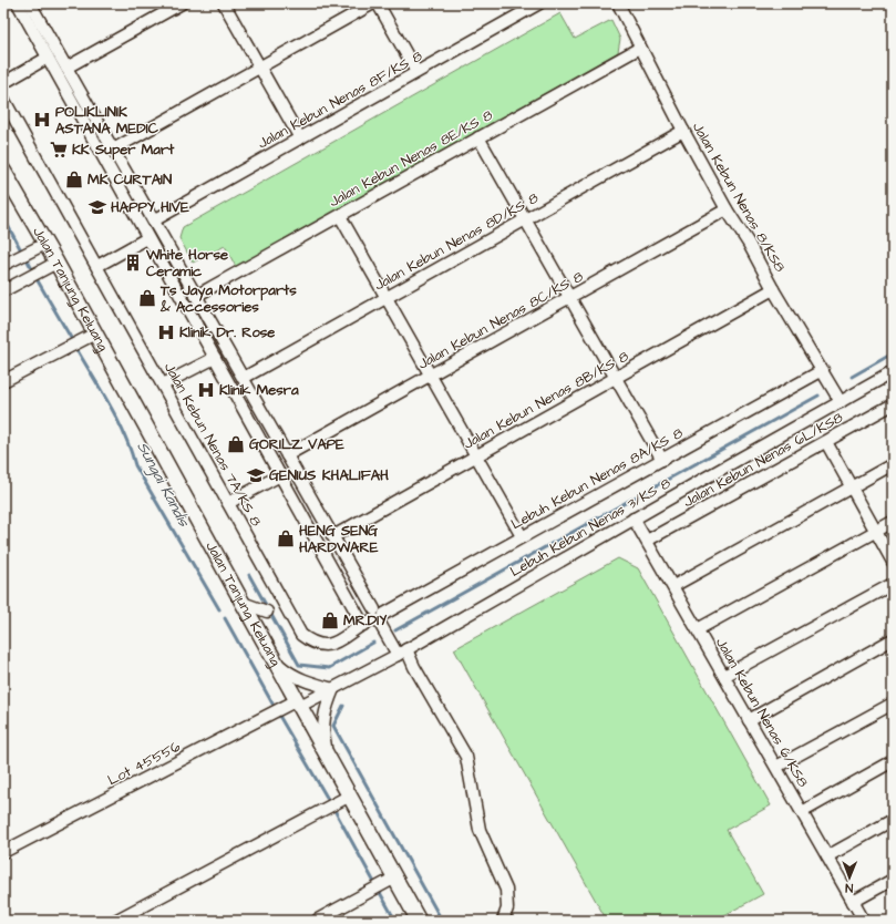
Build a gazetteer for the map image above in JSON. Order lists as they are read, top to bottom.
{
  "streets": {
    "main road": ["Jalan Tanjung Keluang"],
    "street": [
      "Jalan Kebun Nenas 8F/KS 8",
      "Jalan Kebun Nenas 8E/KS 8",
      "Jalan Kebun Nenas 8/KS8",
      "Jalan Kebun Nenas 8D/KS 8",
      "Jalan Kebun Nenas 8C/KS 8",
      "Jalan Kebun Nenas 8B/KS 8",
      "Jalan Kebun Nenas 7A/KS 8",
      "Jalan Kebun Nenas 6L/KS8",
      "Lebuh Kebun Nenas 8A/KS 8",
      "Lebuh Kebun Nenas 3/KS 8",
      "Jalan Kebun Nenas 6/KS8",
      "Lot 45556"
    ]
  },
  "crossings": [
    ["Jalan Kebun Nenas 8E/KS 8", "Jalan Kebun Nenas 8/KS8"],
    ["Jalan Kebun Nenas 8/KS8", "Jalan Kebun Nenas 8D/KS 8"],
    ["Jalan Kebun Nenas 8/KS8", "Jalan Kebun Nenas 8C/KS 8"],
    ["Jalan Kebun Nenas 8/KS8", "Jalan Kebun Nenas 8B/KS 8"],
    ["Jalan Kebun Nenas 8/KS8", "Lebuh Kebun Nenas 8A/KS 8"],
    ["Jalan Kebun Nenas 8/KS8", "Lebuh Kebun Nenas 3/KS 8"],
    ["Jalan Tanjung Keluang", "Lebuh Kebun Nenas 3/KS 8"],
    ["Jalan Tanjung Keluang", "Lot 45556"],
    ["Jalan Kebun Nenas 7A/KS 8", "Lebuh Kebun Nenas 8A/KS 8"],
    ["Jalan Kebun Nenas 6L/KS8", "Jalan Kebun Nenas 6/KS8"],
    ["Lebuh Kebun Nenas 3/KS 8", "Jalan Kebun Nenas 6/KS8"],
    ["Lebuh Kebun Nenas 3/KS 8", "Lot 45556"]
  ],
  "water": ["Sungai Kandis"],
  "places": {
    "hospital": ["POLIKLINIK ASTANA MEDIC", "Klinik Dr. Rose", "Klinik Mesra"],
    "supermarket": ["KK Super Mart"],
    "shop": [
      "MK CURTAIN",
      "Ts Jaya Motorparts & Accessories",
      "GORILZ VAPE",
      "HENG SENG HARDWARE",
      "MR.DIY"
    ],
    "school or university": ["HAPPY HIVE", "GENIUS KHALIFAH"],
    "building": ["White Horse Ceramic"]
  },
  "north": "bottom"
}
